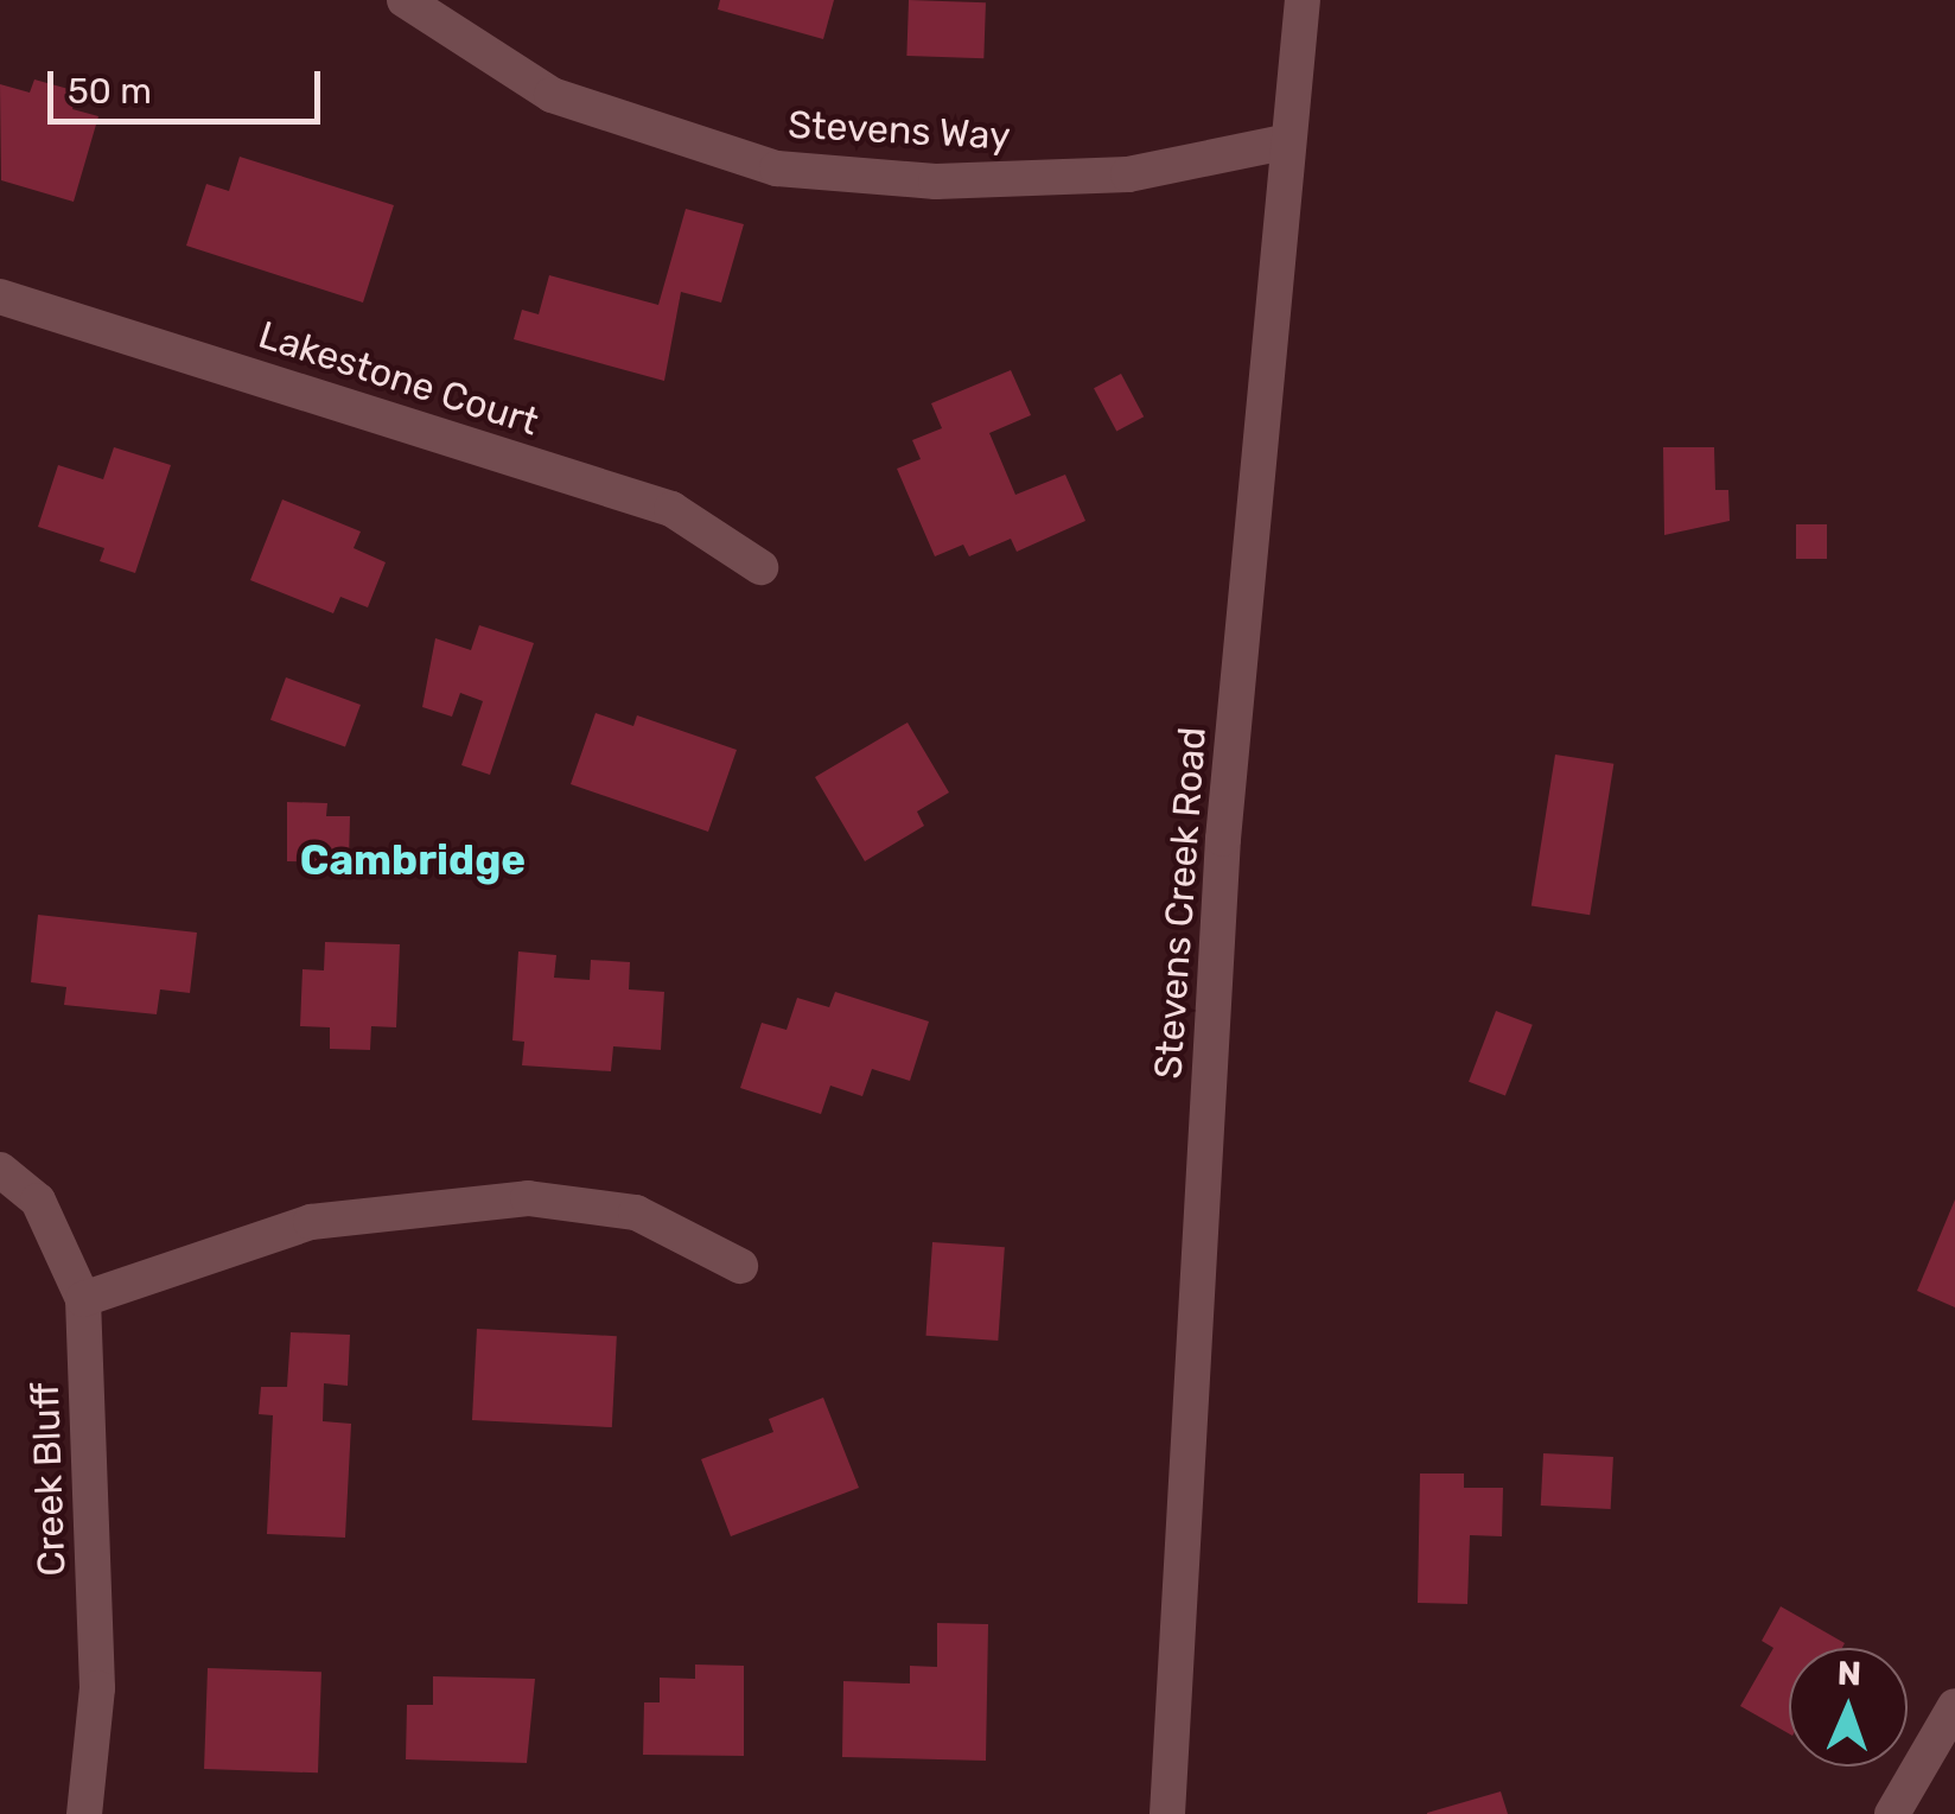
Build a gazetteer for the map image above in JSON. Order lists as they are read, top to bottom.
{
  "streets": {
    "street": [
      "Stevens Way",
      "Lakestone Court",
      "Stevens Creek Road",
      "Creek Bluff"
    ]
  },
  "crossings": [
    ["Stevens Way", "Stevens Creek Road"]
  ],
  "districts": ["Cambridge"],
  "scale_bar": "50 m",
  "north": "top"
}
